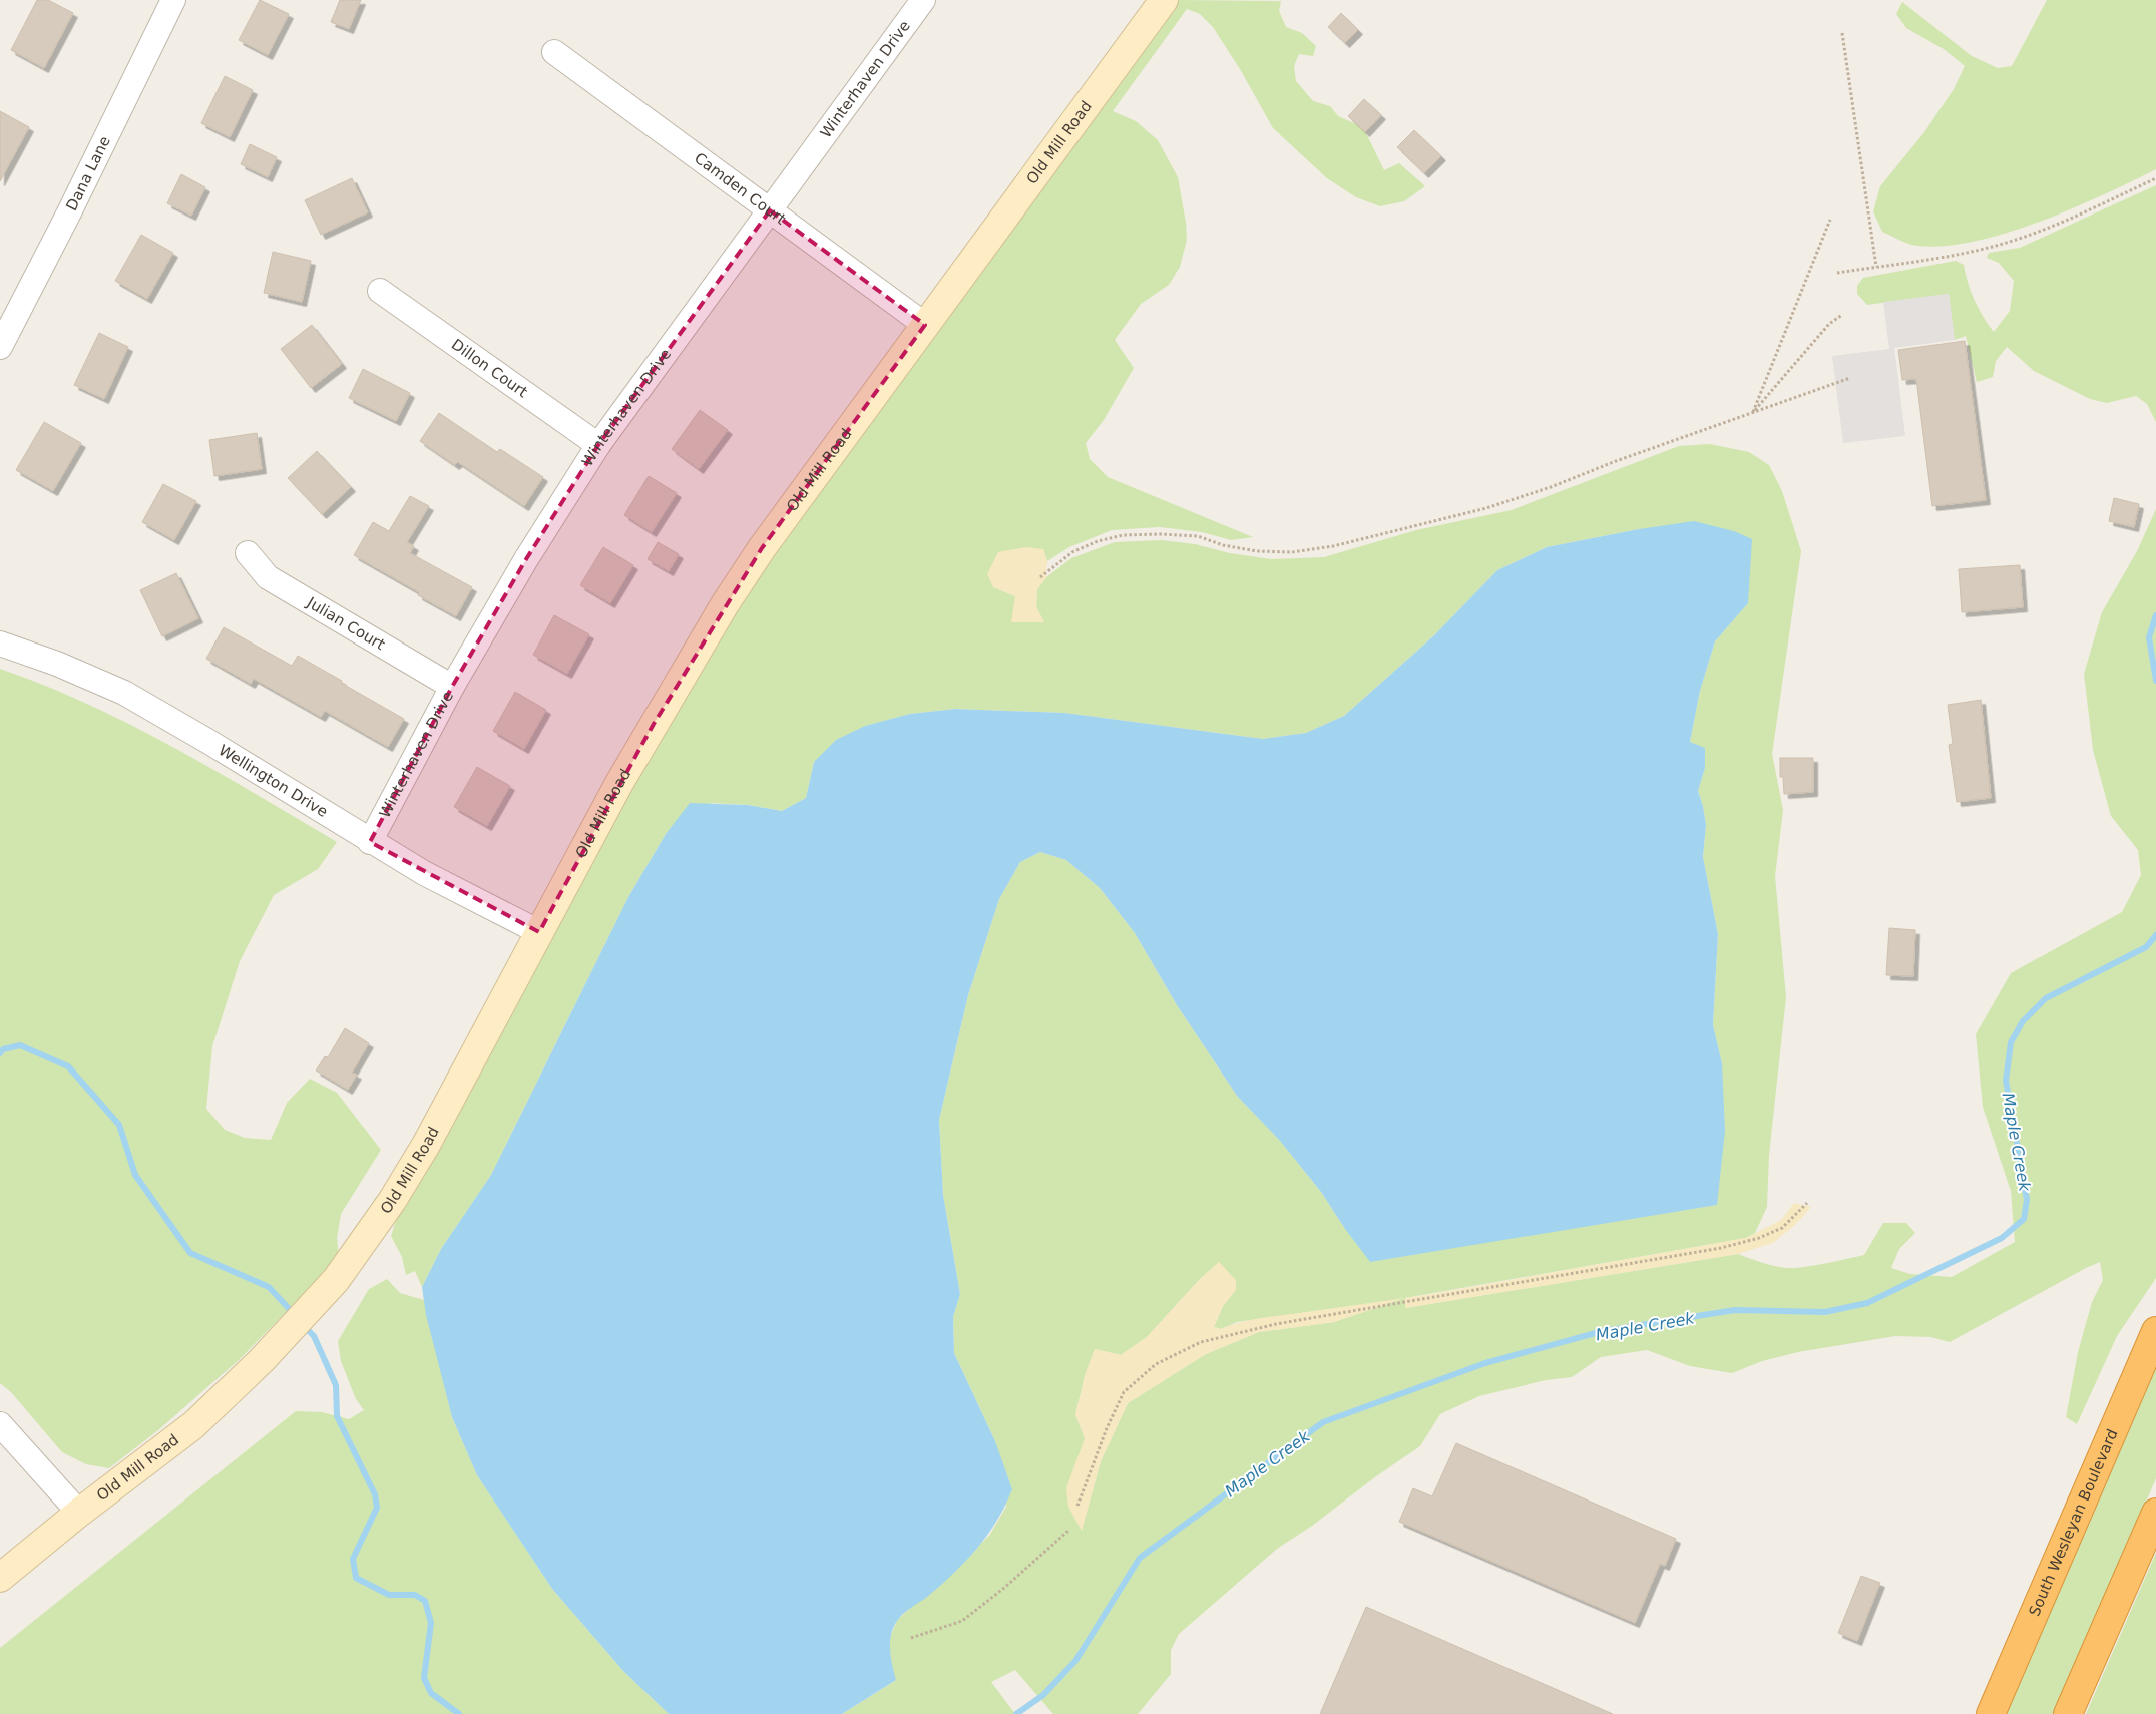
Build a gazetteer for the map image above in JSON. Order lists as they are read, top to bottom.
{
  "streets": {
    "highway": ["South Wesleyan Boulevard"],
    "street": [
      "Winterhaven Drive",
      "Old Mill Road",
      "Dana Lane",
      "Camden Court",
      "Dillon Court",
      "Julian Court",
      "Wellington Drive"
    ]
  },
  "crossings": [
    ["Winterhaven Drive", "Camden Court"],
    ["Winterhaven Drive", "Dillon Court"],
    ["Winterhaven Drive", "Julian Court"],
    ["Winterhaven Drive", "Wellington Drive"],
    ["Old Mill Road", "Camden Court"],
    ["Old Mill Road", "Wellington Drive"]
  ],
  "water": ["Maple Creek"]
}
